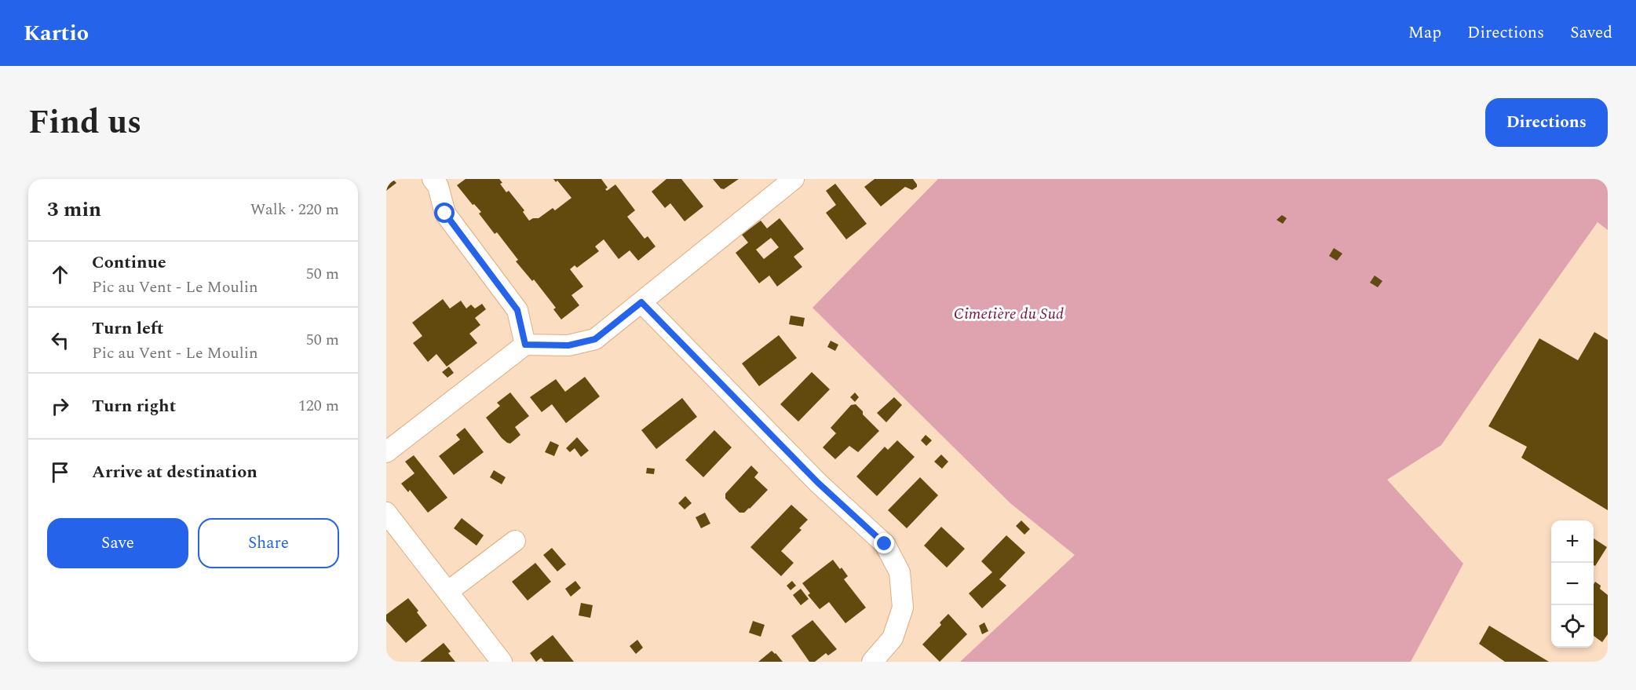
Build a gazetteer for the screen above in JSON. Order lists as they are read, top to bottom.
{
  "parks": ["Cimetière du Sud"],
  "page": {
    "header": "Kartio",
    "nav": ["Map", "Directions", "Saved"],
    "title": "Find us",
    "buttons": [
      "Directions",
      ["Save", "Share"]
    ],
    "heading": ["3 min", "Walk · 220 m"],
    "list": [
      ["Continue", "Pic au Vent - Le Moulin", "50 m"],
      ["Turn left", "Pic au Vent - Le Moulin", "50 m"],
      ["Turn right", "120 m"],
      "Arrive at destination"
    ],
    "map_buttons": ["+", "−"]
  }
}
